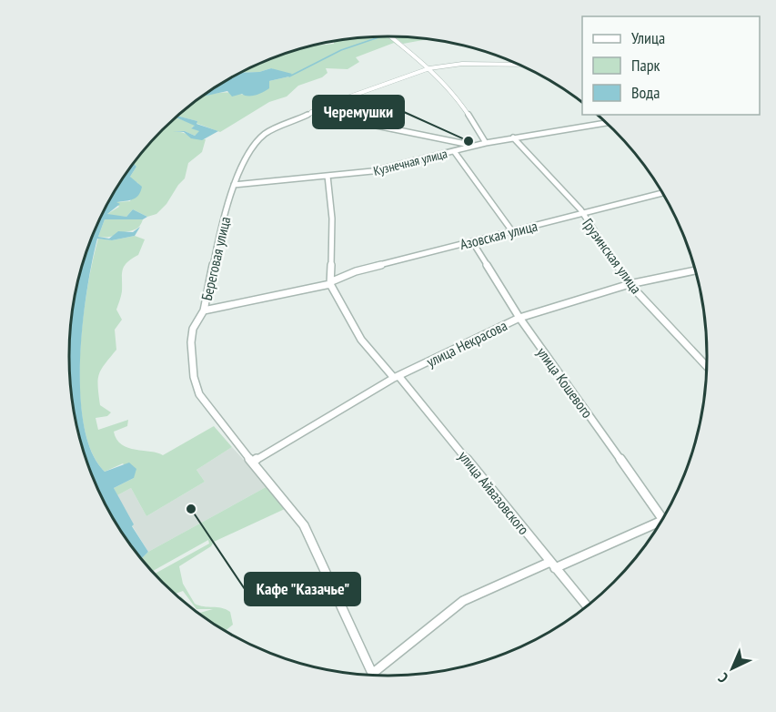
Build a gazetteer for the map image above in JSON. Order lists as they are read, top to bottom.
{
  "streets": {
    "street": [
      "Кузнечная улица",
      "Азовская улица",
      "Грузинская улица",
      "Береговая улица",
      "улица Некрасова",
      "улица Кошевого",
      "улица Айвазовского"
    ]
  },
  "crossings": [
    ["Кузнечная улица", "Грузинская улица"],
    ["Кузнечная улица", "Береговая улица"],
    ["Кузнечная улица", "улица Айвазовского"],
    ["Азовская улица", "Грузинская улица"],
    ["Азовская улица", "Береговая улица"],
    ["Азовская улица", "улица Кошевого"],
    ["Азовская улица", "улица Айвазовского"],
    ["Грузинская улица", "улица Некрасова"],
    ["Береговая улица", "улица Некрасова"],
    ["улица Некрасова", "улица Кошевого"],
    ["улица Некрасова", "улица Айвазовского"]
  ],
  "places": ["Черемушки", "Кафе \"Казачье\""],
  "legend": ["Улица", "Парк", "Вода"],
  "north": "bottom left"
}
